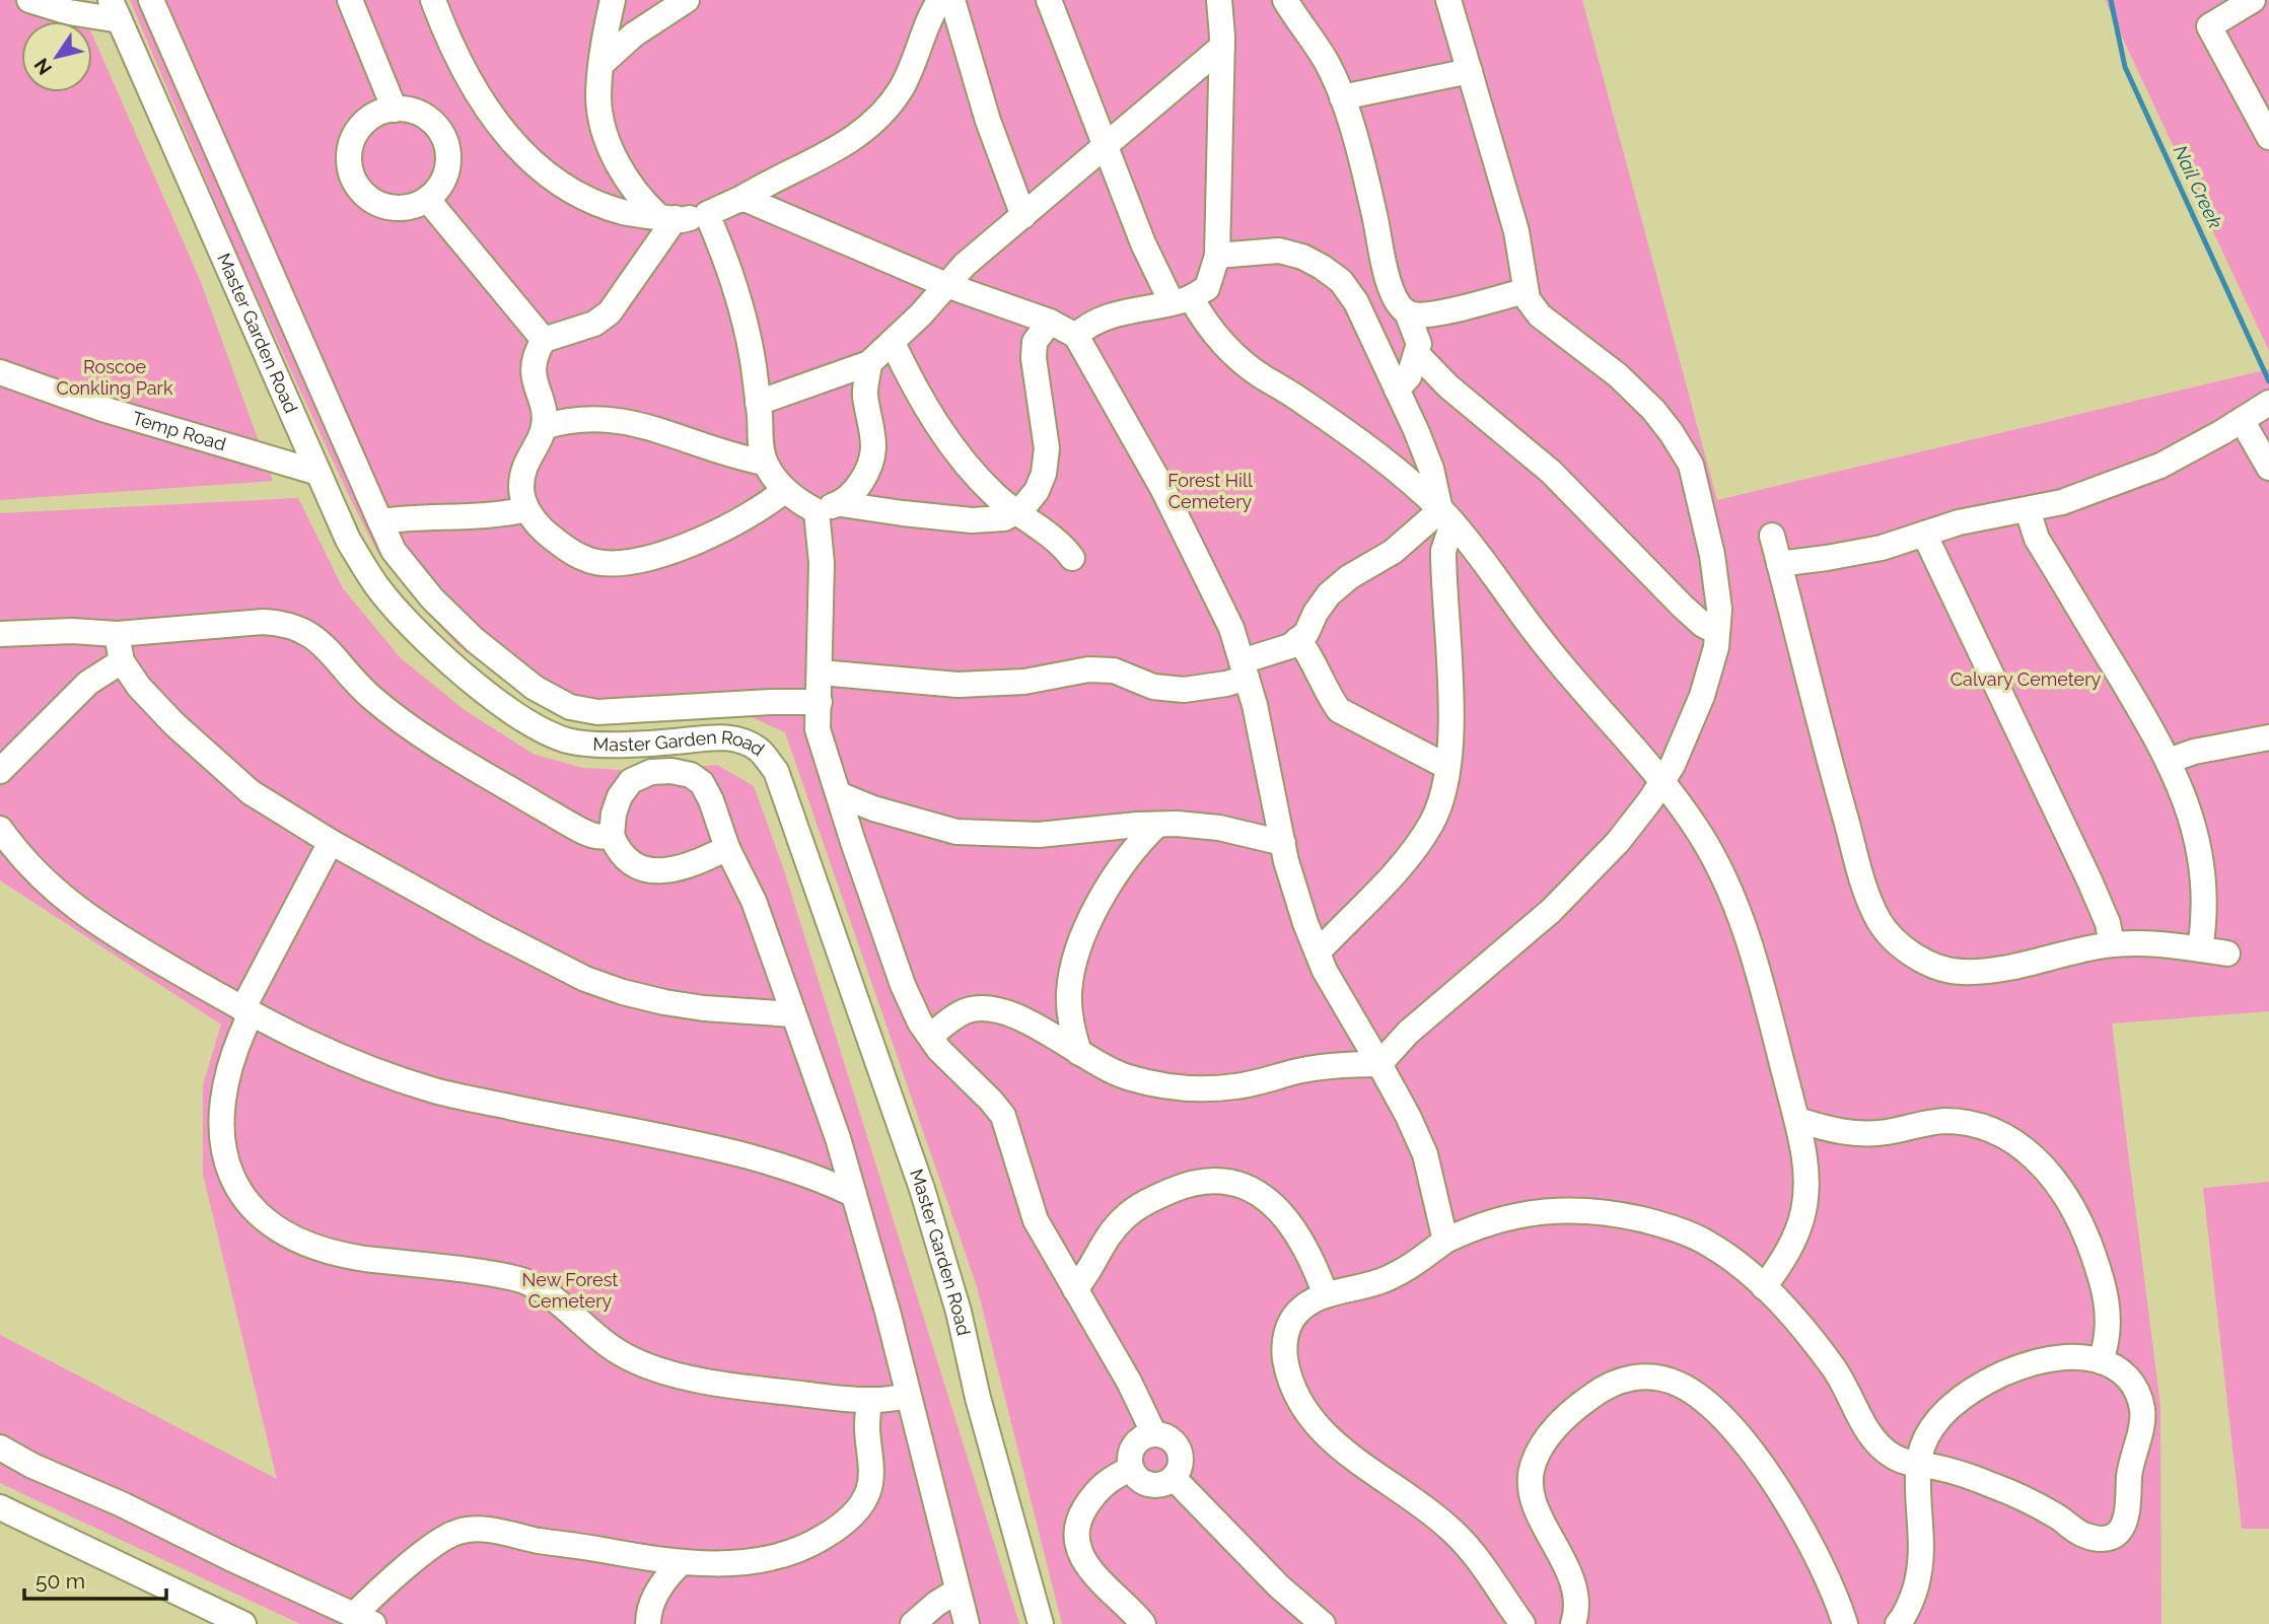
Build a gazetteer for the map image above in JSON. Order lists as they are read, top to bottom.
{
  "streets": {
    "street": ["Master Garden Road", "Temp Road"]
  },
  "crossings": [
    ["Master Garden Road", "Temp Road"]
  ],
  "water": ["Nail Creek"],
  "parks": [
    "Roscoe Conkling Park",
    "Forest Hill Cemetery",
    "Calvary Cemetery",
    "New Forest Cemetery"
  ],
  "scale_bar": "50 m",
  "north": "bottom left"
}
